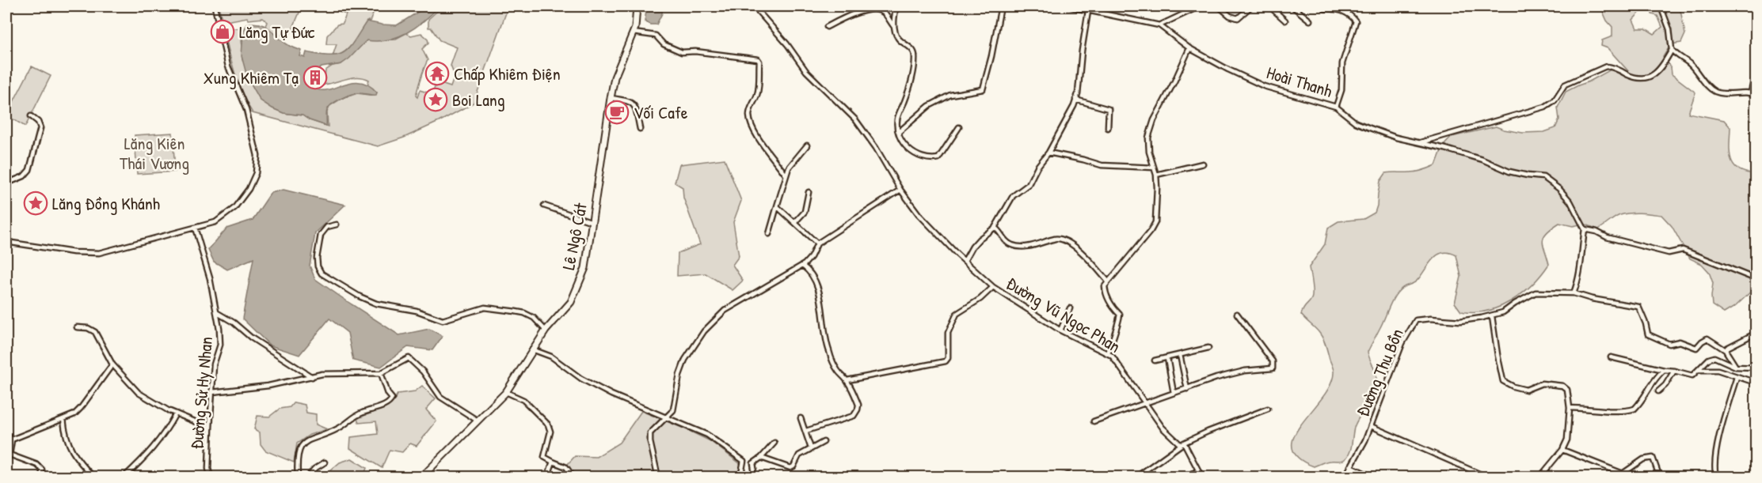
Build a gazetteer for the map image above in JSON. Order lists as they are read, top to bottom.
{
  "streets": {
    "street": [
      "Hoài Thanh",
      "Lê Ngô Cát",
      "Đường Vũ Ngọc Phan",
      "Đường Thu Bồn",
      "Đường Sử Hy Nhan"
    ]
  },
  "parks": ["Lăng Kiên Thái Vương"],
  "places": {
    "shop": ["Lăng Tự Đức"],
    "temple": ["Chấp Khiêm Điện"],
    "building": ["Xung Khiêm Tạ"],
    "place": ["Boi Lang", "Lăng Đồng Khánh"],
    "cafe": ["Vối Cafe"]
  }
}
